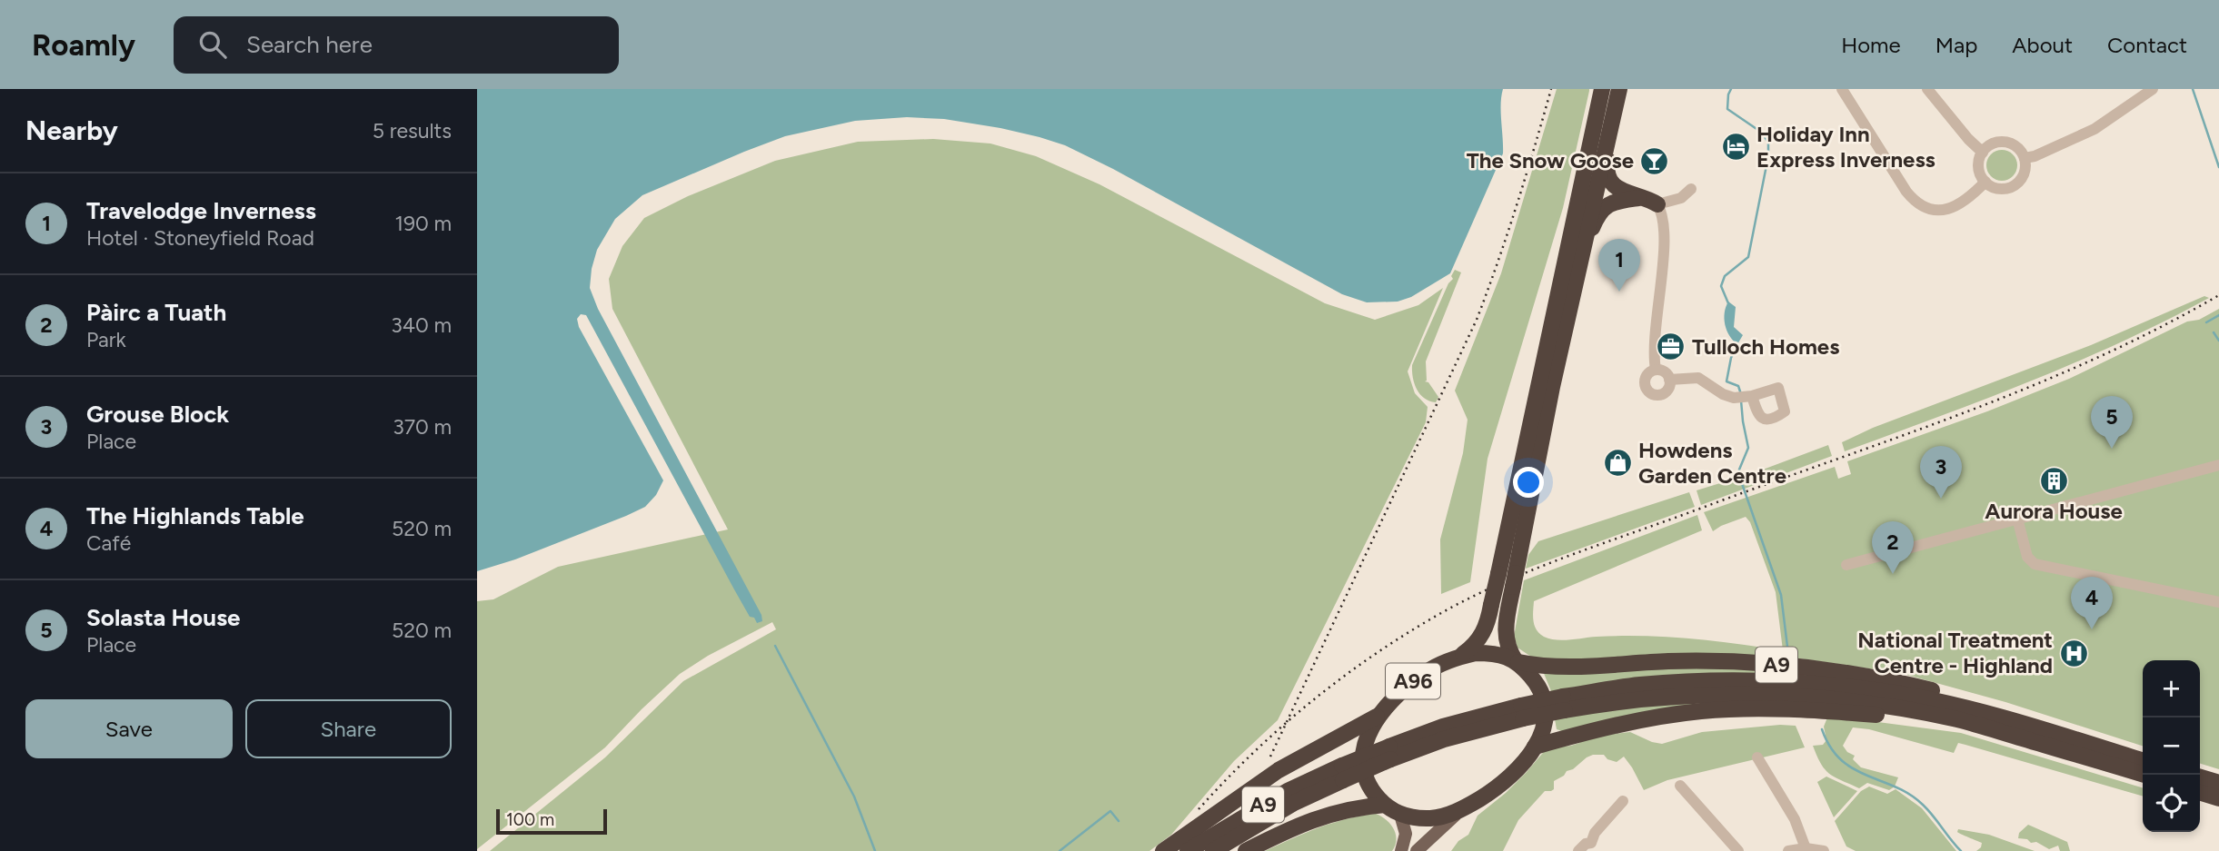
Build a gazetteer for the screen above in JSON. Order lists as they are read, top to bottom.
{
  "streets": {
    "highway": ["A9", "A96"]
  },
  "crossings": [
    ["A9", "A96"]
  ],
  "places": {
    "hotel": ["Holiday Inn Express Inverness"],
    "bar": ["The Snow Goose"],
    "office": ["Tulloch Homes"],
    "shop": ["Howdens Garden Centre"],
    "building": ["Aurora House"],
    "hospital": ["National Treatment Centre - Highland"]
  },
  "scale_bar": "100 m",
  "page": {
    "header": "Roamly",
    "search": "Search here",
    "nav": [
      "Home",
      "Map",
      "About",
      "Contact"
    ],
    "heading": ["Nearby", "5 results"],
    "list": [
      {
        "mark": "1",
        "name": "Travelodge Inverness",
        "note": "Hotel · Stoneyfield Road",
        "value": "190 m"
      },
      {
        "mark": "2",
        "name": "Pàirc a Tuath",
        "note": "Park",
        "value": "340 m"
      },
      {
        "mark": "3",
        "name": "Grouse Block",
        "note": "Place",
        "value": "370 m"
      },
      {
        "mark": "4",
        "name": "The Highlands Table",
        "note": "Café",
        "value": "520 m"
      },
      {
        "mark": "5",
        "name": "Solasta House",
        "note": "Place",
        "value": "520 m"
      }
    ],
    "pins": [
      "1",
      "5",
      "3",
      "2",
      "4"
    ],
    "map_buttons": ["+", "−"],
    "buttons": ["Save", "Share"],
    "scale": "100 m"
  }
}
